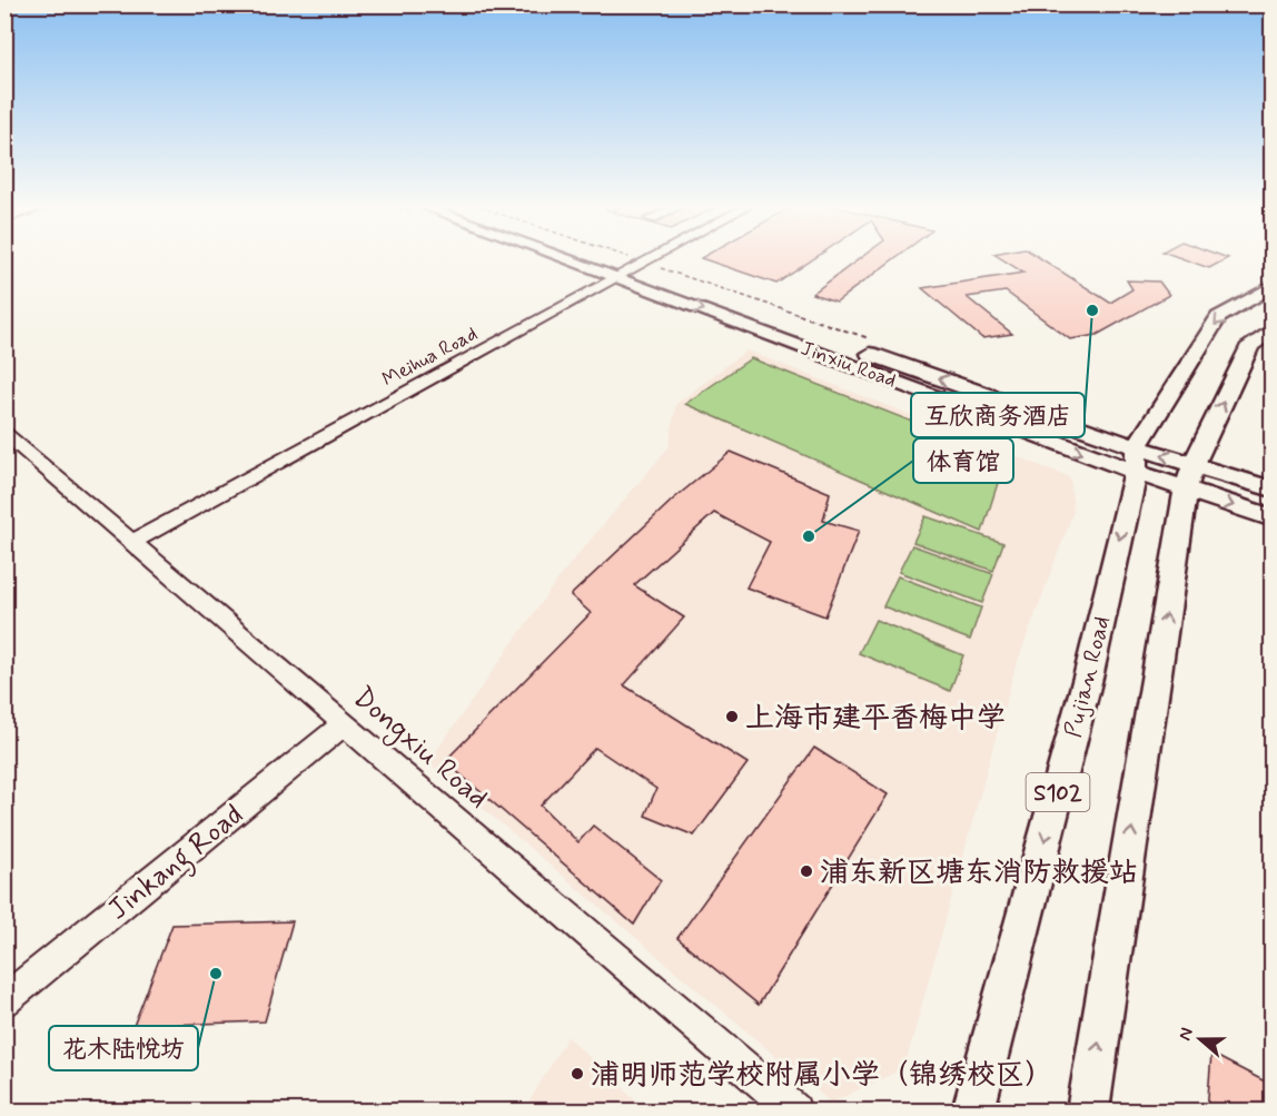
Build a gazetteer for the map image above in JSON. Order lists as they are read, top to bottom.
{
  "streets": {
    "main road": ["Jinxiu Road", "Pujian Road", "S102"],
    "street": ["Meihua Road", "Dongxiu Road", "Jinkang Road"]
  },
  "crossings": [
    ["Meihua Road", "Jinxiu Road"],
    ["Meihua Road", "Dongxiu Road"],
    ["Jinxiu Road", "Pujian Road"],
    ["Dongxiu Road", "Jinkang Road"]
  ],
  "places": [
    "互欣商务酒店",
    "体育馆",
    "上海市建平香梅中学",
    "浦东新区塘东消防救援站",
    "花木陆悦坊",
    "浦明师范学校附属小学（锦绣校区）"
  ],
  "north": "left"
}
